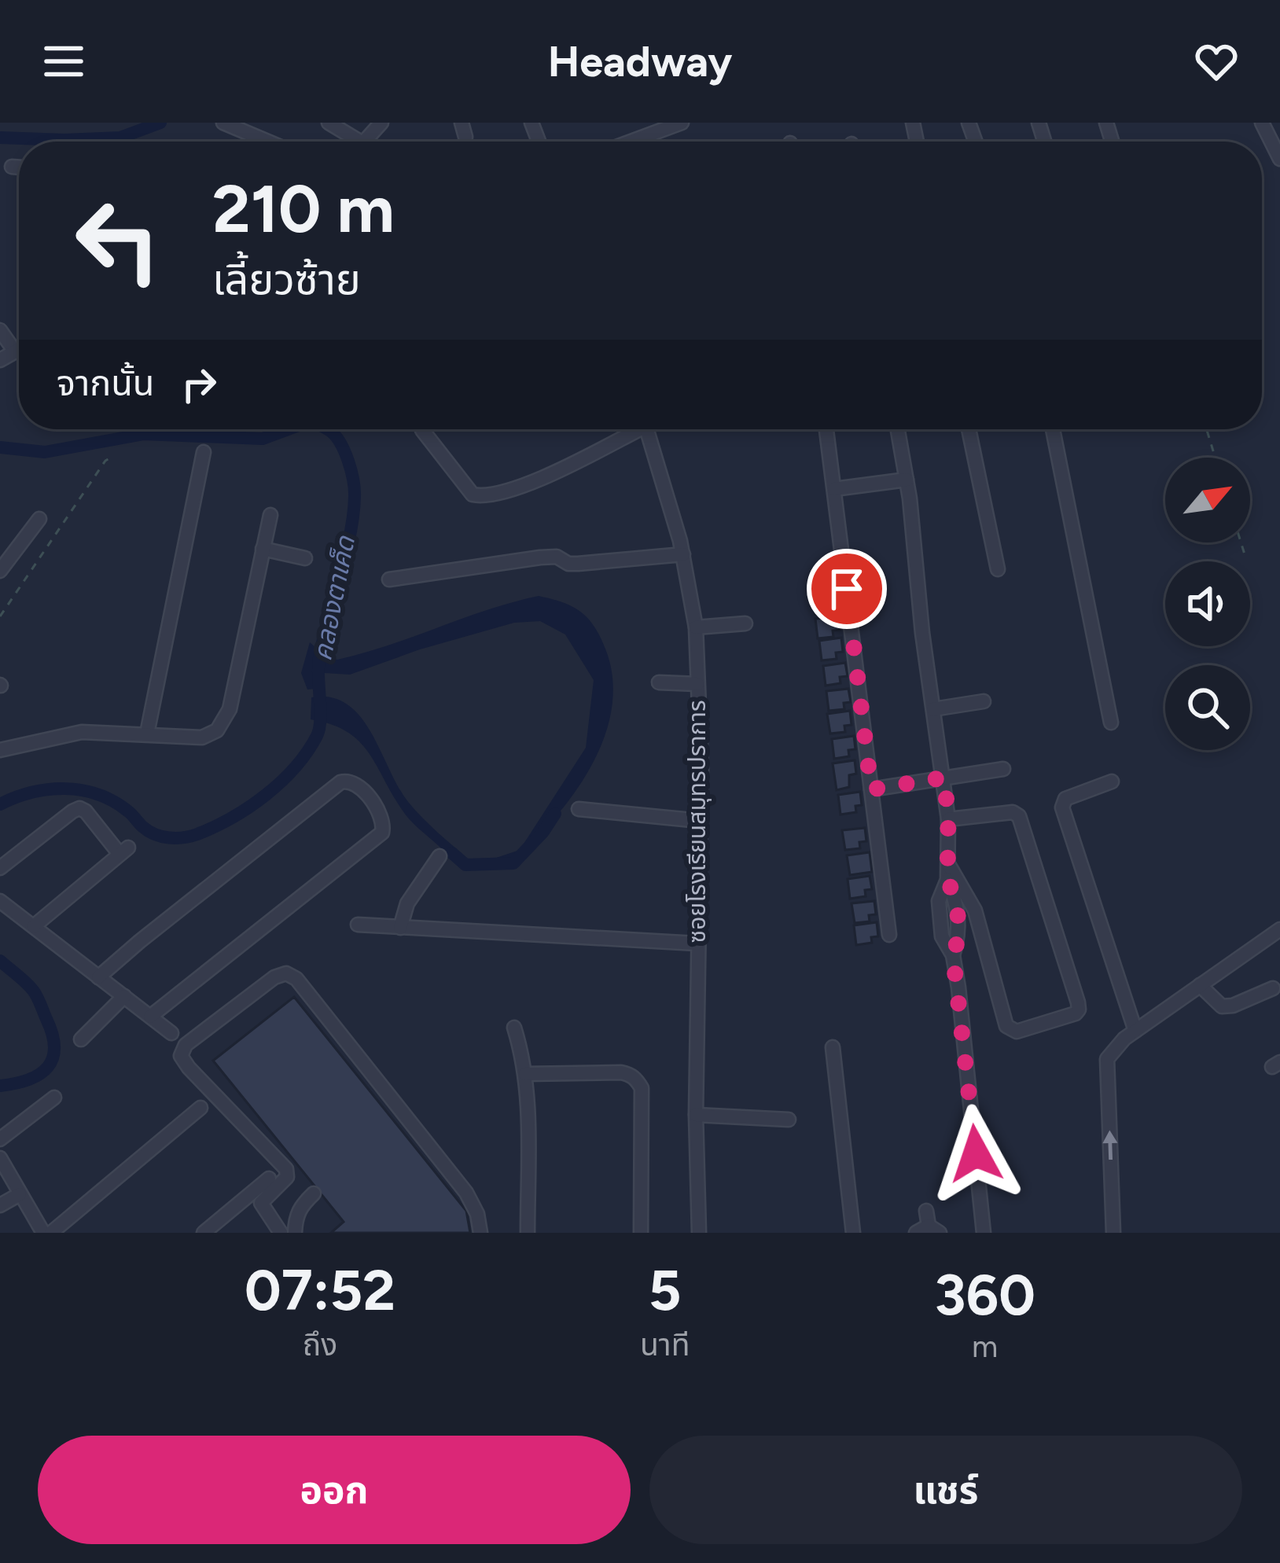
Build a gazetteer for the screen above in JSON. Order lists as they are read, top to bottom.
{
  "streets": {
    "street": ["ซอยโรงเรียนสมุทรปราการ"]
  },
  "water": ["คลองตาเค็ด"],
  "north": "top right",
  "page": {
    "header": "Headway",
    "turn": ["210 m", "เลี้ยวซ้าย"],
    "then": "จากนั้น",
    "eta": [
      "07:52",
      "ถึง",
      "5",
      "นาที",
      "360",
      "m"
    ],
    "buttons": ["ออก", "แชร์"]
  }
}
